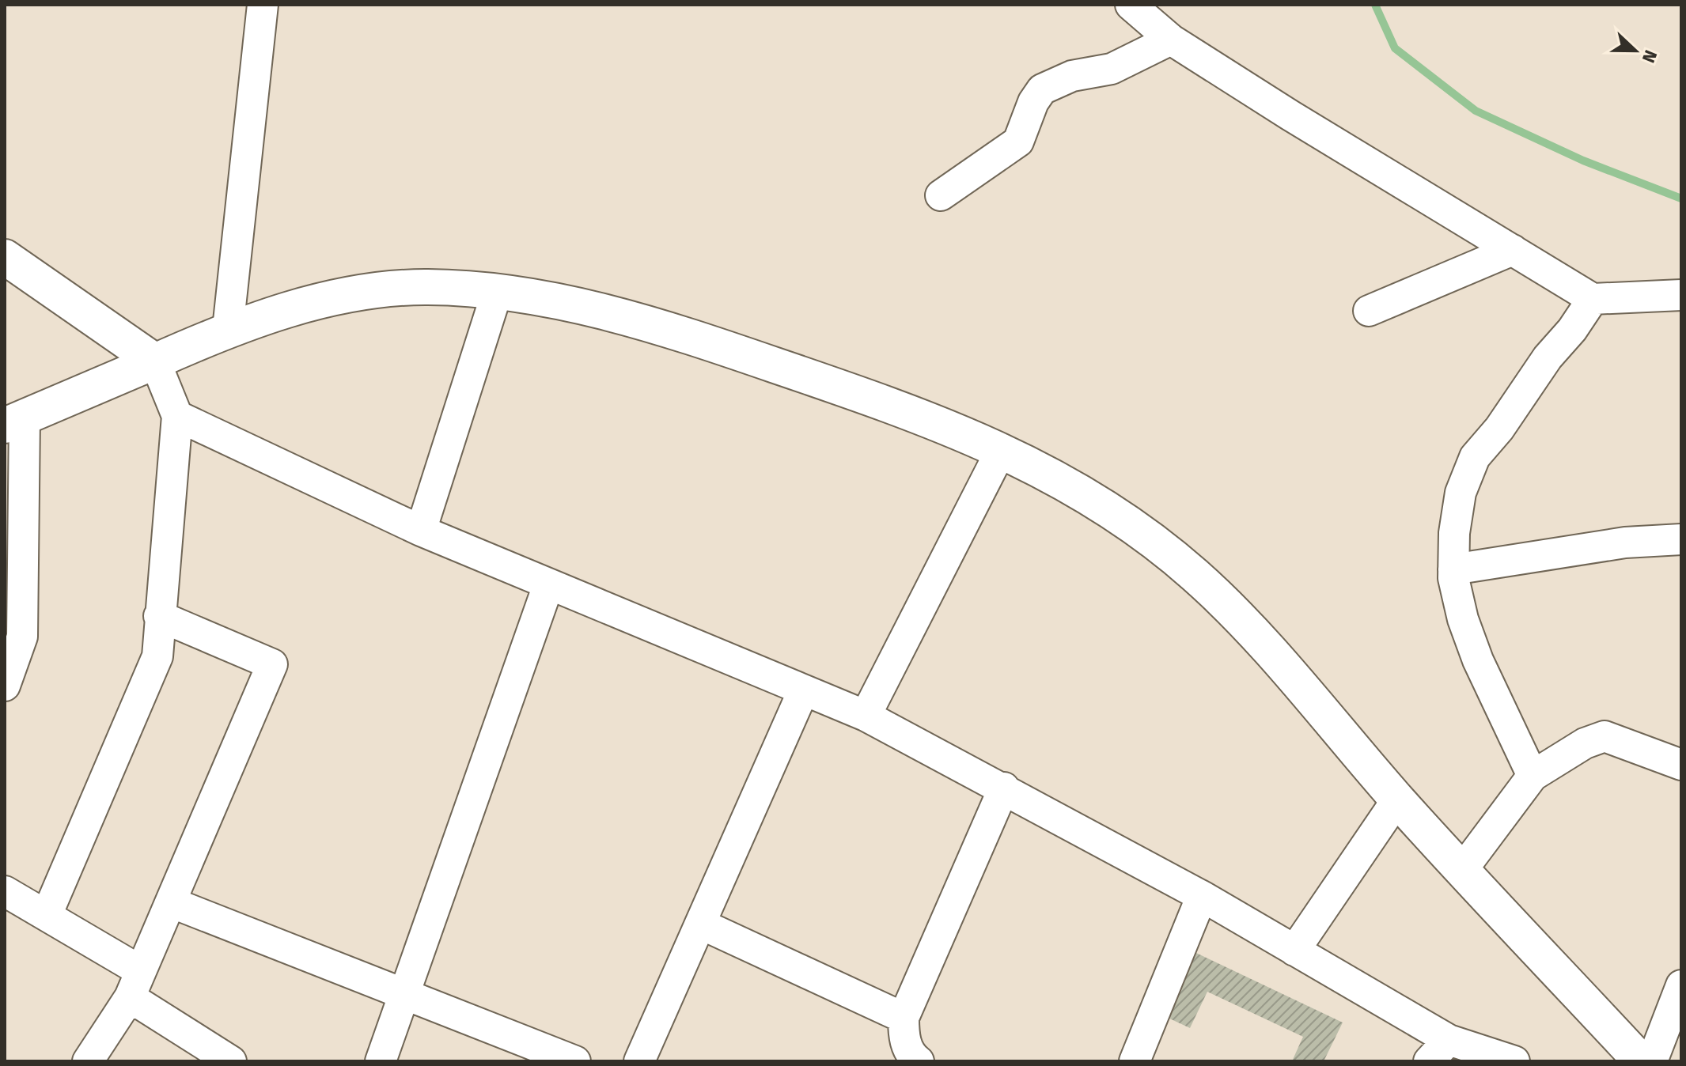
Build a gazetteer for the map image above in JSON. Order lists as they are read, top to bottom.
{
  "north": "right"
}
